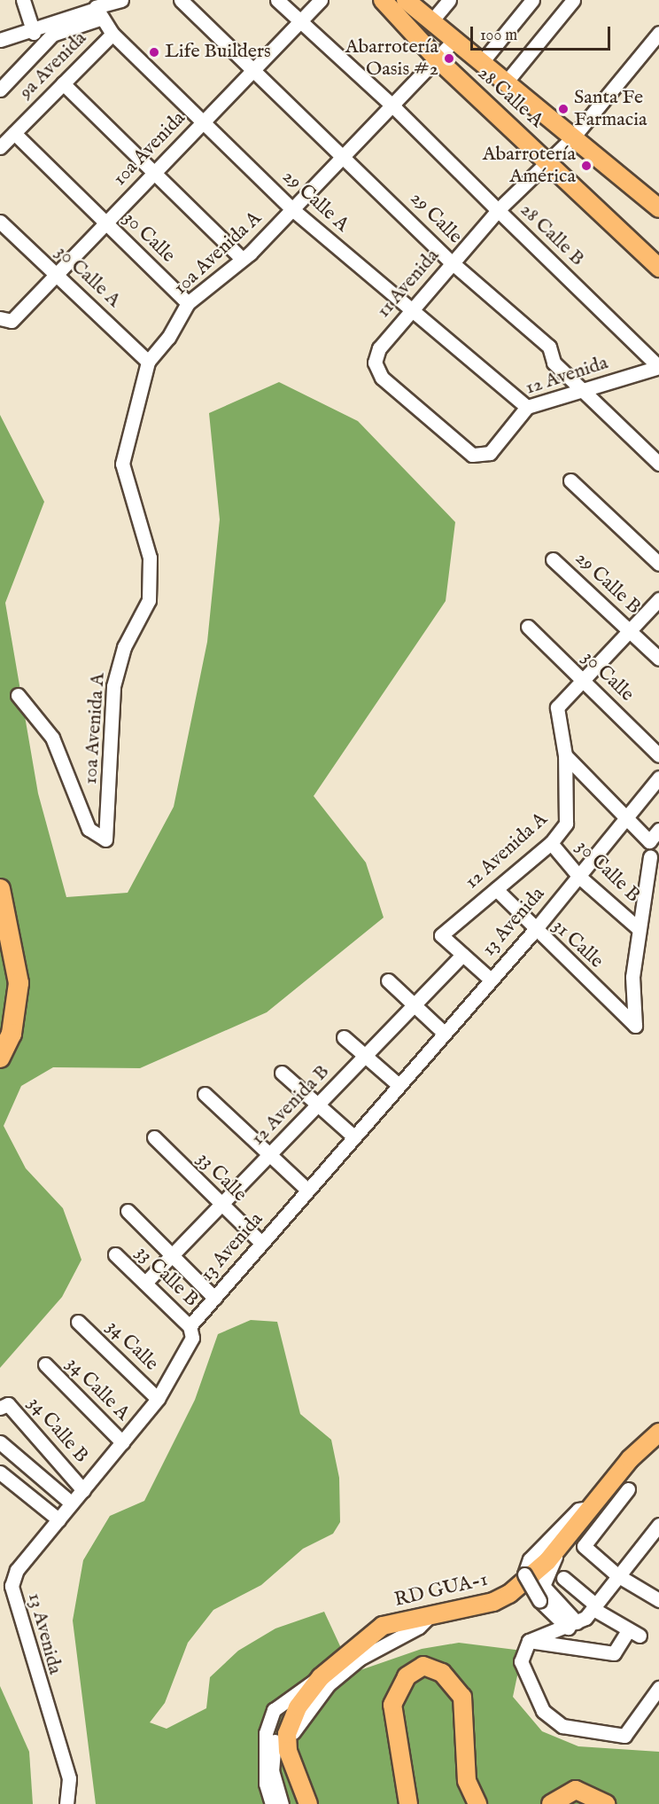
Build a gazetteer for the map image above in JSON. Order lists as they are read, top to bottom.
{
  "streets": {
    "main road": ["28 Calle A", "RD GUA-1"],
    "street": [
      "9a Avenida",
      "10a Avenida",
      "29 Calle A",
      "29 Calle",
      "28 Calle B",
      "30 Calle",
      "10a Avenida A",
      "30 Calle A",
      "11 Avenida",
      "12 Avenida",
      "29 Calle B",
      "12 Avenida A",
      "30 Calle B",
      "13 Avenida",
      "31 Calle",
      "12 Avenida B",
      "33 Calle",
      "33 Calle B",
      "34 Calle",
      "34 Calle A",
      "34 Calle B"
    ]
  },
  "crossings": [
    ["9a Avenida", "29 Calle A"],
    ["9a Avenida", "30 Calle"],
    ["28 Calle A", "10a Avenida A"],
    ["28 Calle A", "11 Avenida"],
    ["10a Avenida", "29 Calle A"],
    ["10a Avenida", "29 Calle"],
    ["10a Avenida", "28 Calle B"],
    ["10a Avenida", "30 Calle"],
    ["10a Avenida", "30 Calle A"],
    ["29 Calle A", "10a Avenida A"],
    ["29 Calle A", "11 Avenida"],
    ["29 Calle A", "12 Avenida"],
    ["29 Calle", "10a Avenida A"],
    ["29 Calle", "11 Avenida"],
    ["29 Calle", "12 Avenida"],
    ["28 Calle B", "10a Avenida A"],
    ["28 Calle B", "11 Avenida"],
    ["28 Calle B", "12 Avenida"],
    ["30 Calle", "10a Avenida A"],
    ["30 Calle", "12 Avenida A"],
    ["10a Avenida A", "30 Calle A"],
    ["11 Avenida", "12 Avenida"],
    ["29 Calle B", "12 Avenida A"],
    ["12 Avenida A", "30 Calle B"],
    ["12 Avenida A", "31 Calle"],
    ["12 Avenida A", "12 Avenida B"],
    ["30 Calle B", "13 Avenida"],
    ["30 Calle B", "31 Calle"],
    ["13 Avenida", "31 Calle"],
    ["13 Avenida", "33 Calle"],
    ["13 Avenida", "33 Calle B"],
    ["13 Avenida", "34 Calle"],
    ["13 Avenida", "34 Calle A"],
    ["13 Avenida", "34 Calle B"],
    ["12 Avenida B", "33 Calle"],
    ["12 Avenida B", "33 Calle B"]
  ],
  "places": [
    "Life Builders",
    "Abarrotería Oasis #2",
    "Santa Fe Farmacia",
    "Abarrotería América"
  ],
  "scale_bar": "100 m"
}
